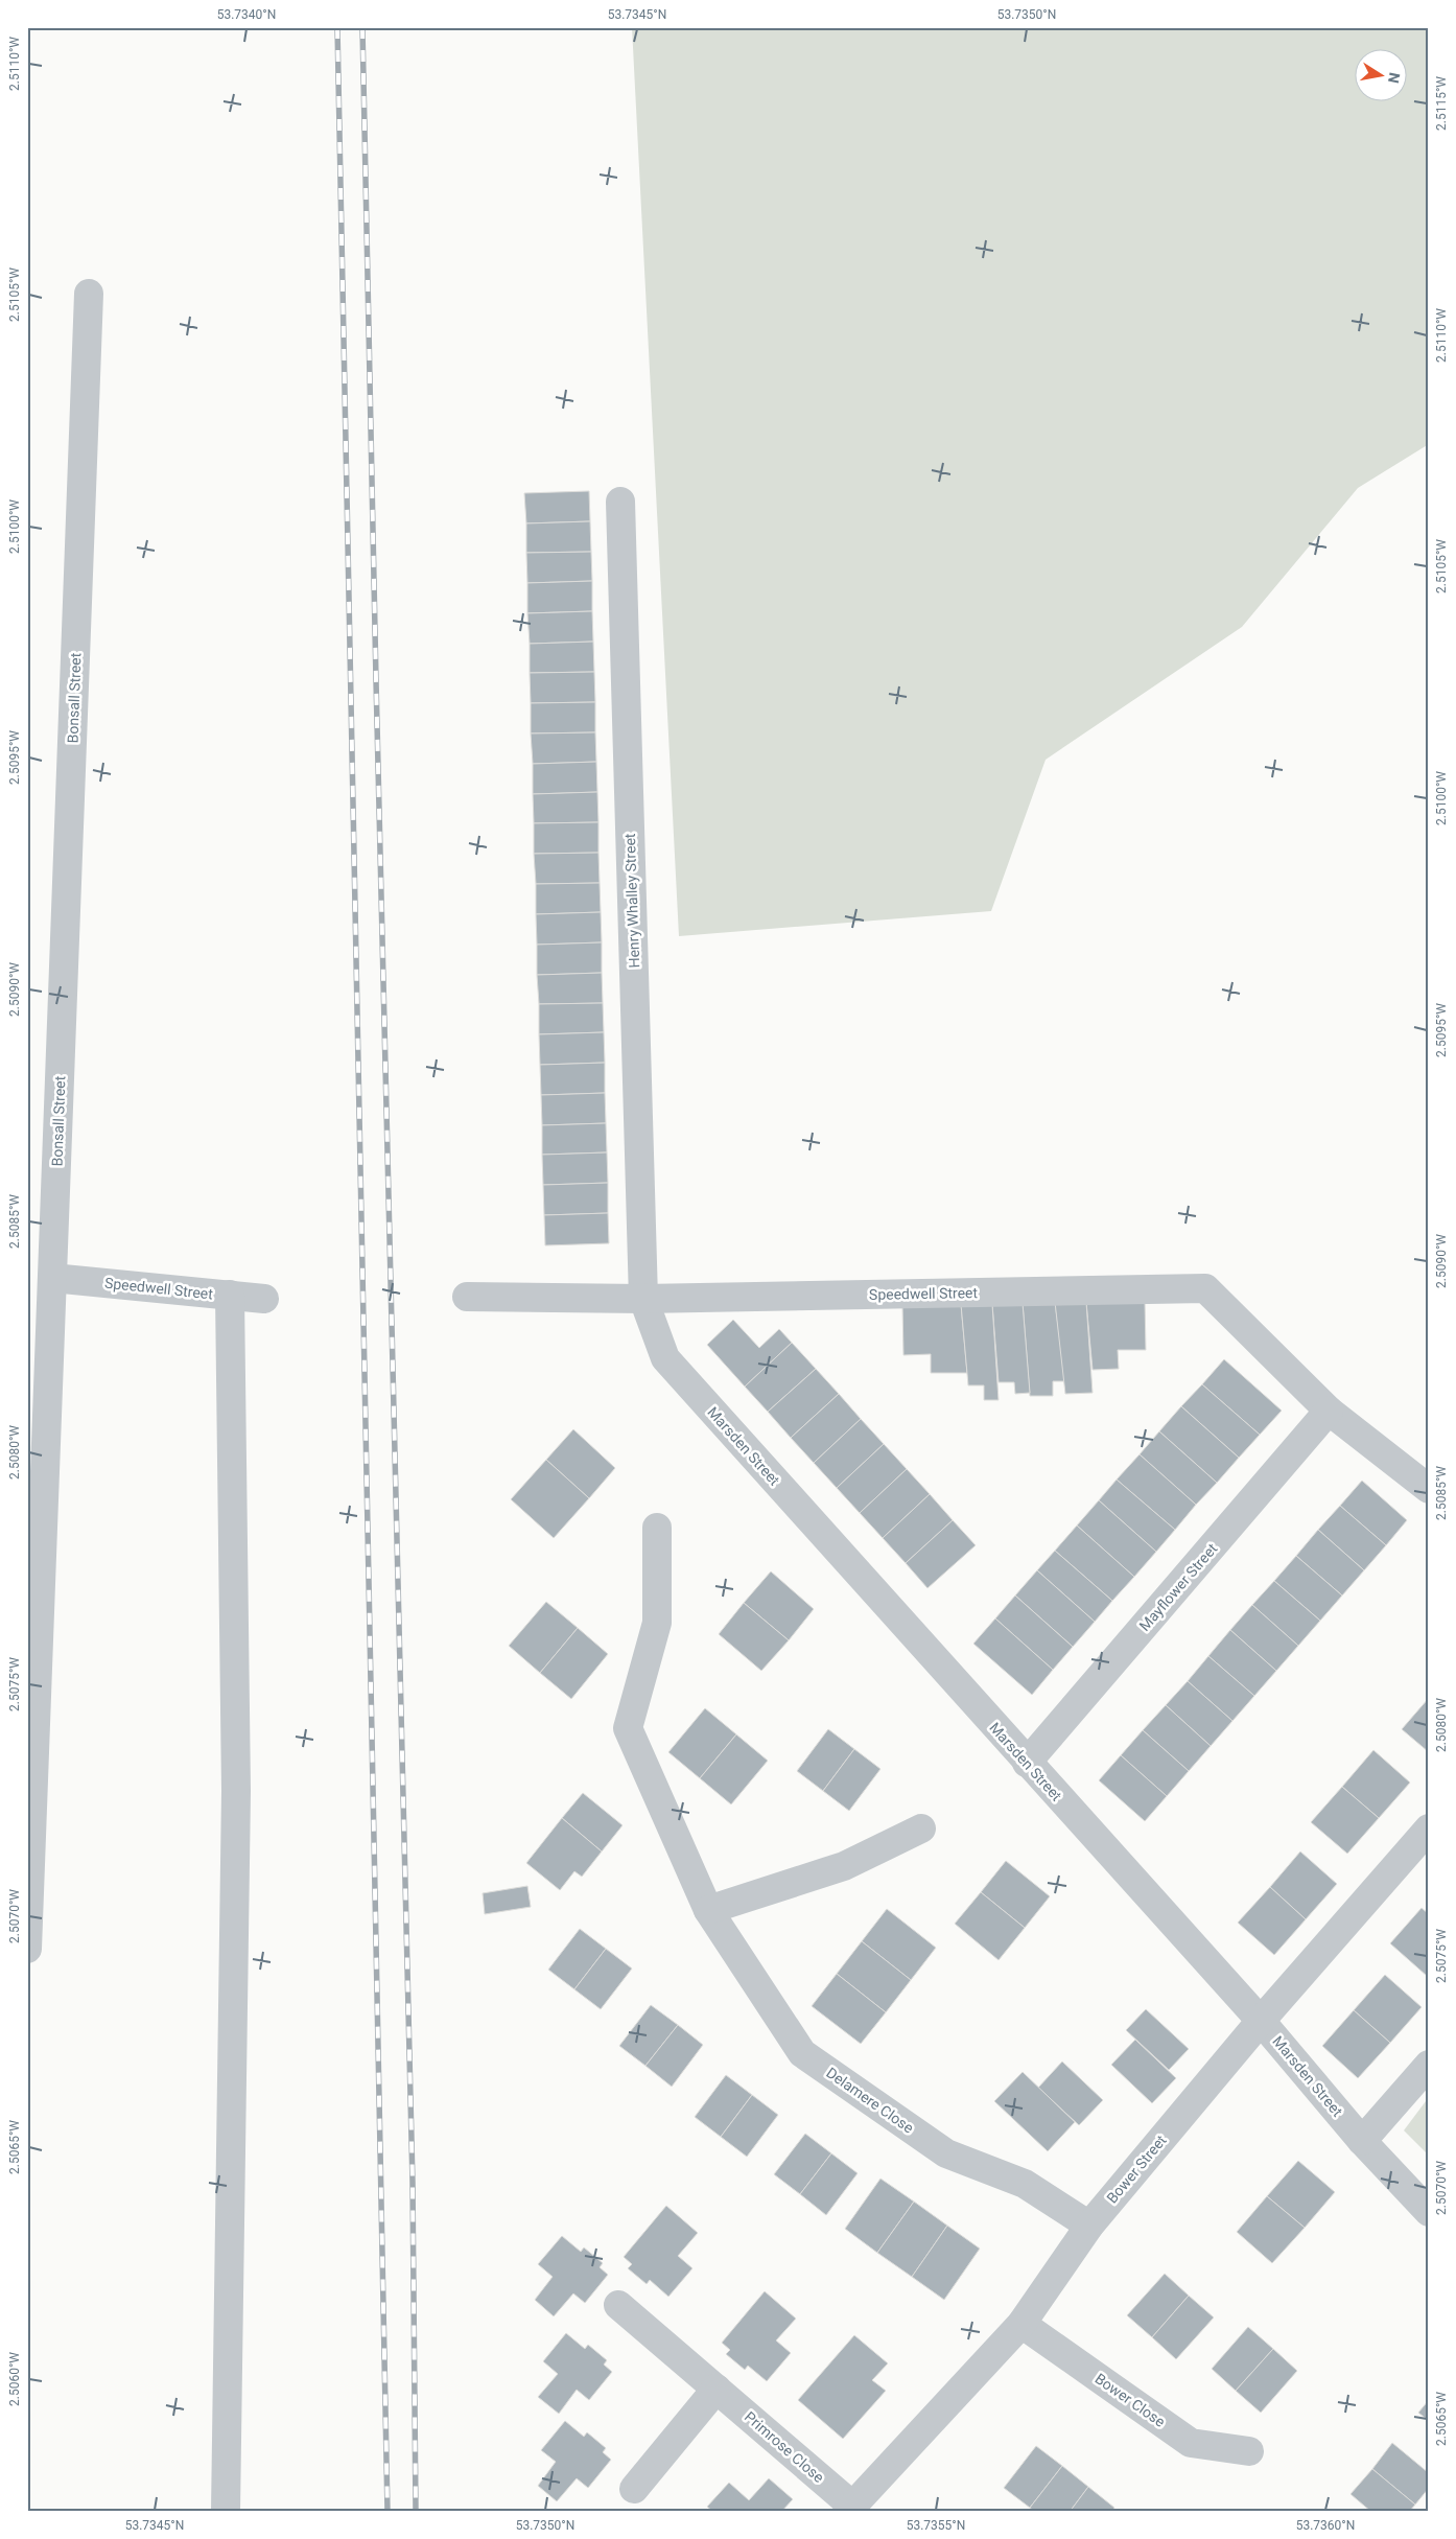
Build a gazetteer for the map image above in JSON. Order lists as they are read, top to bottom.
{
  "streets": {
    "street": [
      "Bonsall Street",
      "Henry Whalley Street",
      "Speedwell Street",
      "Marsden Street",
      "Mayflower Street",
      "Delamere Close",
      "Bower Street",
      "Bower Close",
      "Primrose Close"
    ]
  },
  "crossings": [
    ["Bonsall Street", "Speedwell Street"],
    ["Henry Whalley Street", "Speedwell Street"],
    ["Henry Whalley Street", "Marsden Street"],
    ["Speedwell Street", "Marsden Street"],
    ["Speedwell Street", "Mayflower Street"],
    ["Marsden Street", "Mayflower Street"],
    ["Marsden Street", "Bower Street"],
    ["Delamere Close", "Bower Street"],
    ["Bower Street", "Bower Close"],
    ["Bower Street", "Primrose Close"]
  ],
  "north": "right",
  "coordinates": [
    "53.7340°N",
    "53.7345°N",
    "53.7350°N",
    "2.5110°W",
    "2.5115°W",
    "2.5105°W",
    "2.5100°W",
    "2.5095°W",
    "2.5090°W",
    "2.5085°W",
    "2.5080°W",
    "2.5075°W",
    "2.5070°W",
    "2.5065°W",
    "2.5060°W",
    "53.7355°N",
    "53.7360°N"
  ]
}
